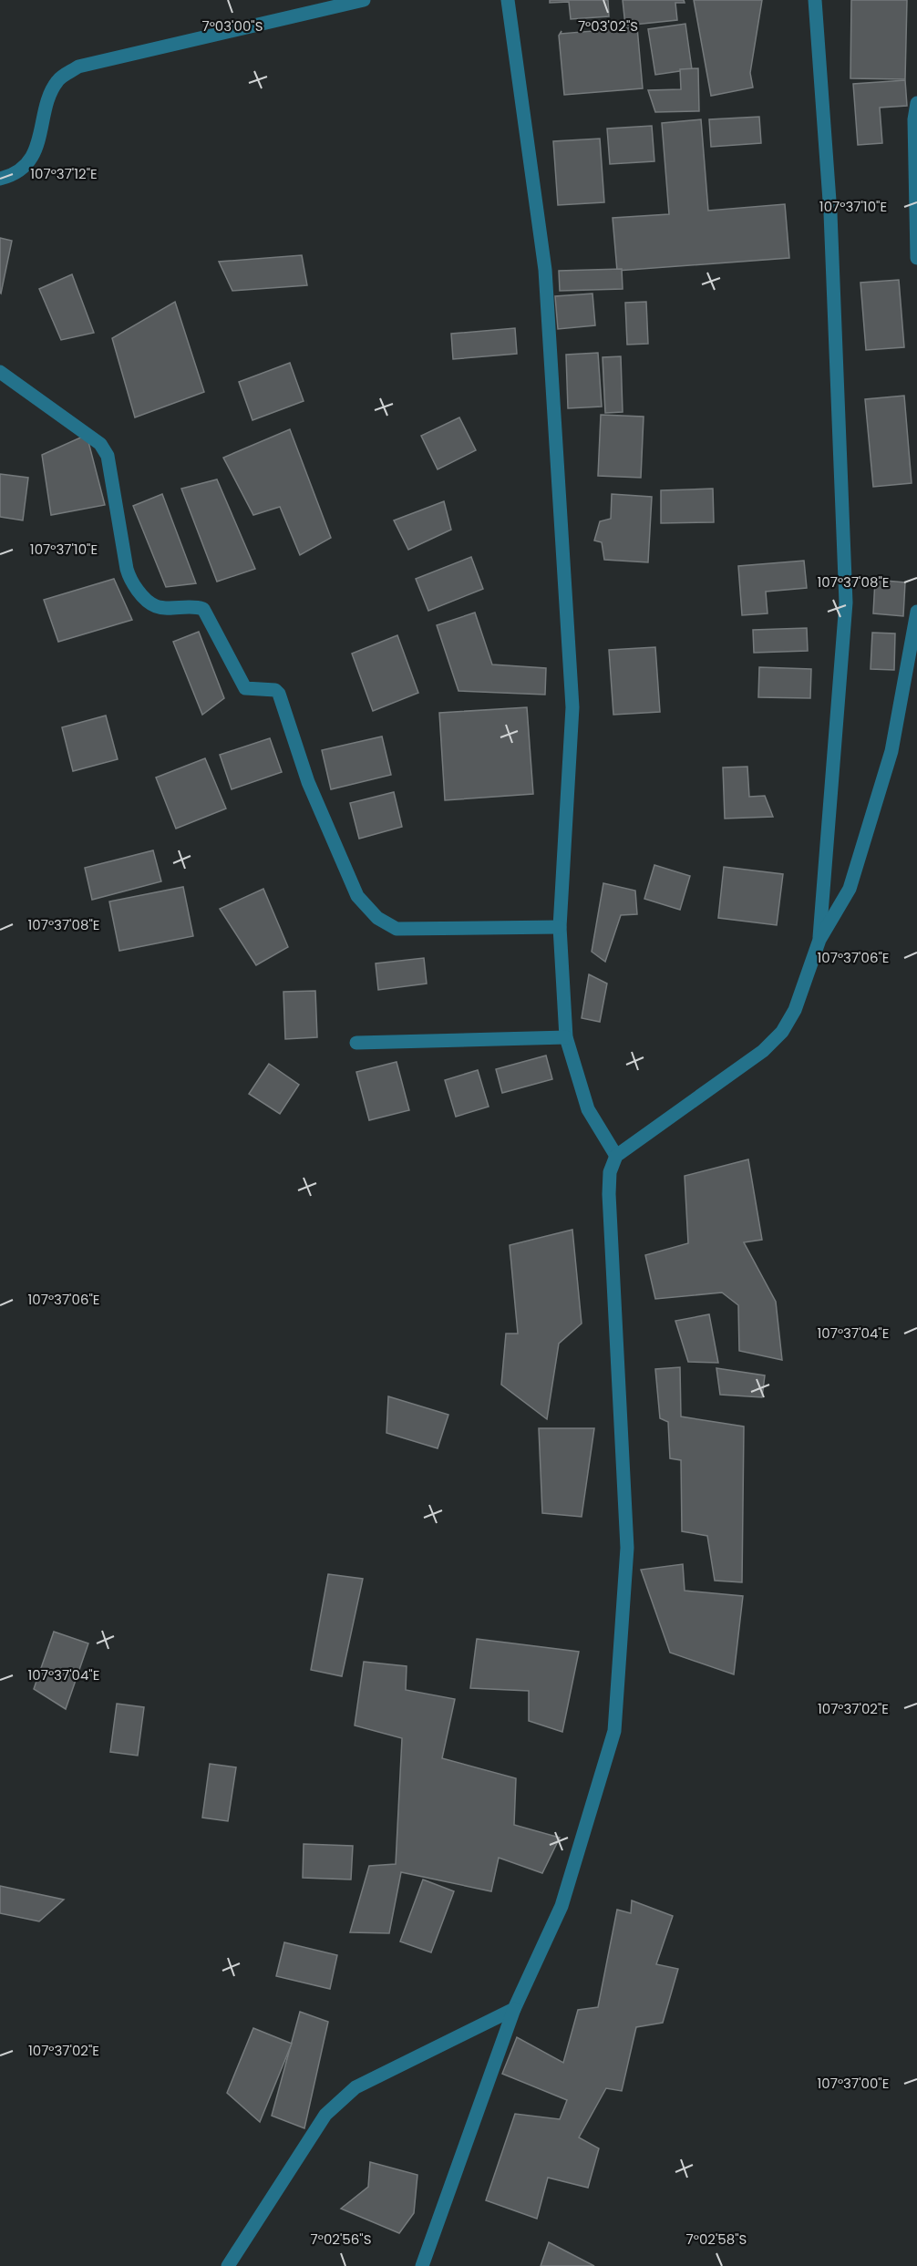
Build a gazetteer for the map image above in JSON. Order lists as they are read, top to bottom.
{
  "coordinates": [
    "7°03'02\"S",
    "7°03'00\"S",
    "107°37'12\"E",
    "107°37'10\"E",
    "107°37'08\"E",
    "107°37'06\"E",
    "107°37'04\"E",
    "107°37'02\"E",
    "107°37'00\"E",
    "7°02'56\"S",
    "7°02'58\"S"
  ]
}
